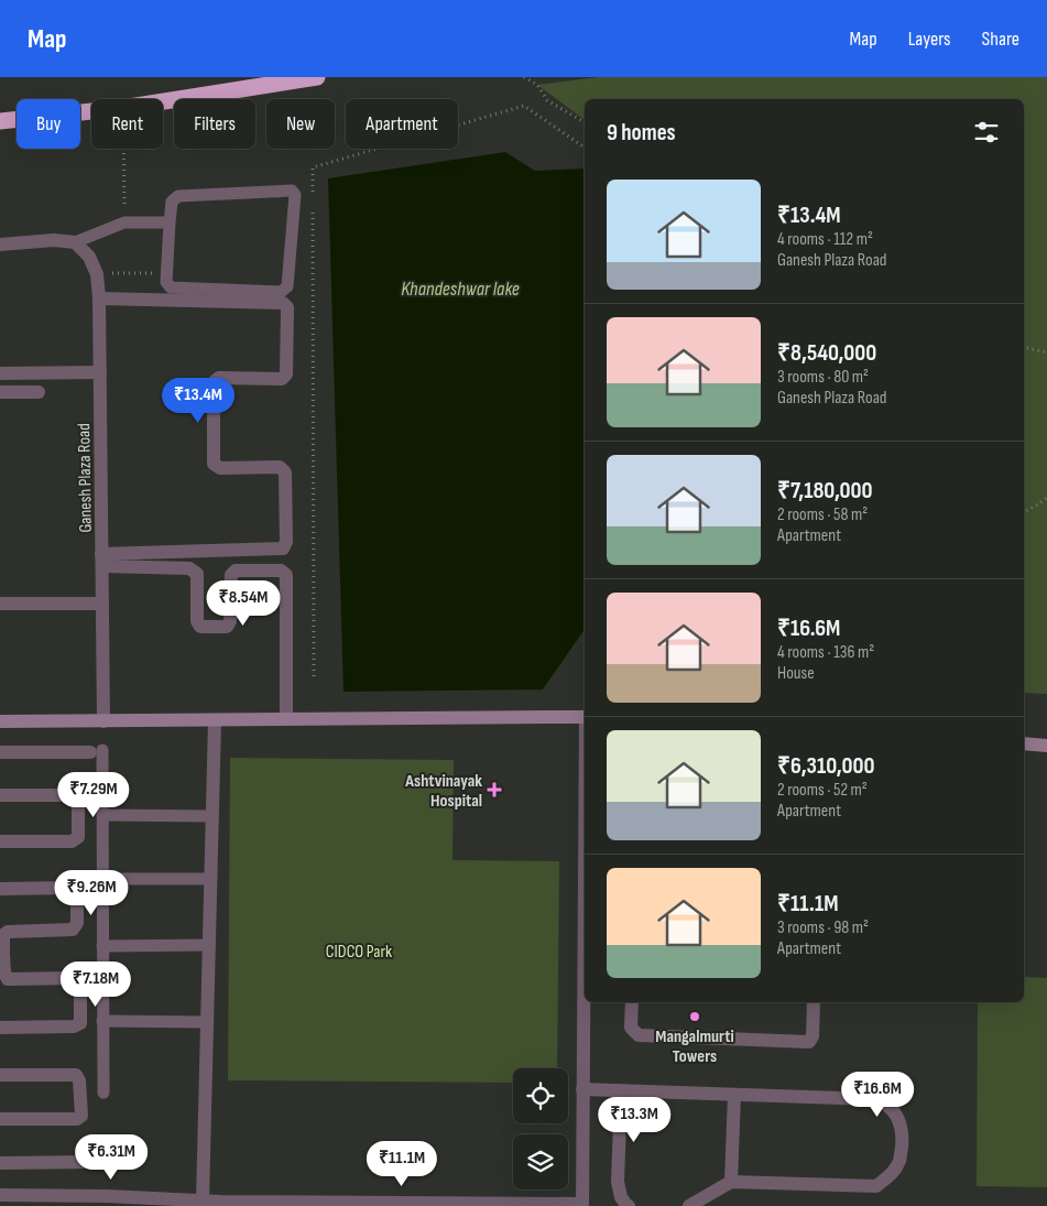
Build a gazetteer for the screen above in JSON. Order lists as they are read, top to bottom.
{
  "streets": {
    "street": ["Ganesh Plaza Road"]
  },
  "water": ["Khandeshwar lake"],
  "parks": ["CIDCO Park"],
  "places": {
    "health": ["Ashtvinayak Hospital"],
    "other": ["Mangalmurti Towers"]
  },
  "page": {
    "header": "Map",
    "nav": ["Map", "Layers", "Share"],
    "chip": [
      "Buy",
      "Rent",
      "Filters",
      "New",
      "Apartment"
    ],
    "heading": "9 homes",
    "list": [
      {
        "name": "₹13.4M",
        "note": "4 rooms · 112 m² · Ganesh Plaza Road"
      },
      {
        "name": "₹8,540,000",
        "note": "3 rooms · 80 m² · Ganesh Plaza Road"
      },
      {
        "name": "₹7,180,000",
        "note": "2 rooms · 58 m² · Apartment"
      },
      {
        "name": "₹16.6M",
        "note": "4 rooms · 136 m² · House"
      },
      {
        "name": "₹6,310,000",
        "note": "2 rooms · 52 m² · Apartment"
      },
      {
        "name": "₹11.1M",
        "note": "3 rooms · 98 m² · Apartment"
      }
    ],
    "price": [
      "₹13.4M",
      "₹8.54M",
      "₹7.29M",
      "₹9.26M",
      "₹7.18M",
      "₹16.6M",
      "₹13.3M",
      "₹6.31M",
      "₹11.1M"
    ]
  }
}
